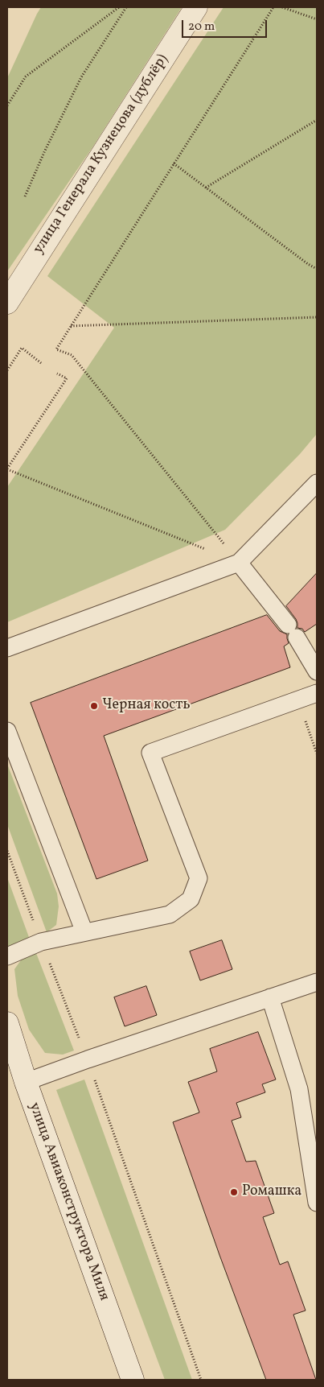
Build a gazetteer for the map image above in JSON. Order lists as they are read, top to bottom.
{
  "streets": {
    "street": ["улица Генерала Кузнецова (дублёр)", "улица Авиаконструктора Миля"]
  },
  "places": ["Черная кость", "Ромашка"],
  "scale_bar": "20 m"
}
